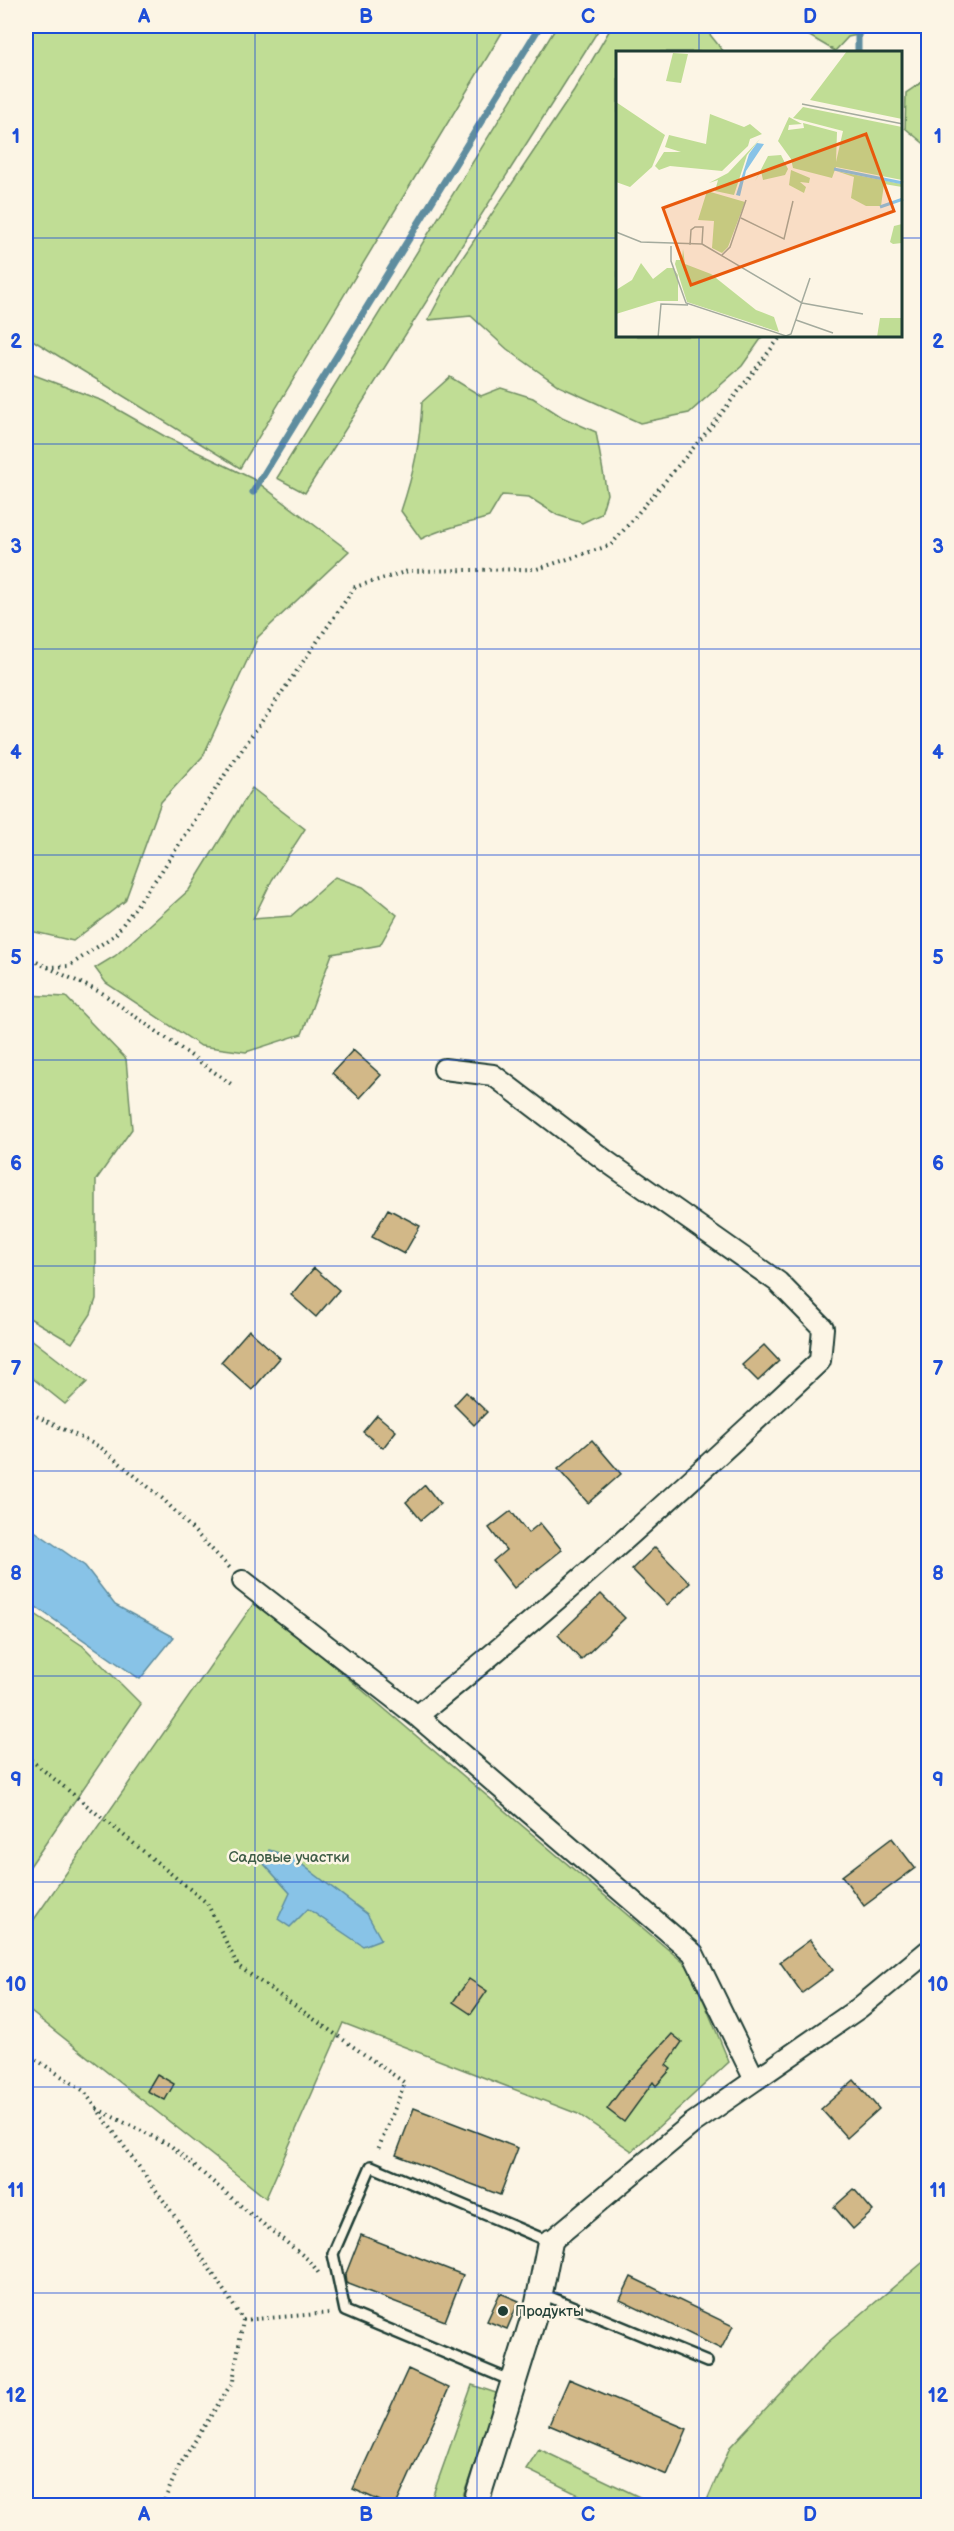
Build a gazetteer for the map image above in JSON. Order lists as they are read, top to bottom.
{
  "parks": ["Садовые участки"],
  "places": ["Продукты"],
  "grid": {
    "columns": [
      "A",
      "B",
      "C",
      "D"
    ],
    "rows": [
      "1",
      "2",
      "3",
      "4",
      "5",
      "6",
      "7",
      "8",
      "9",
      "10",
      "11",
      "12"
    ]
  }
}
